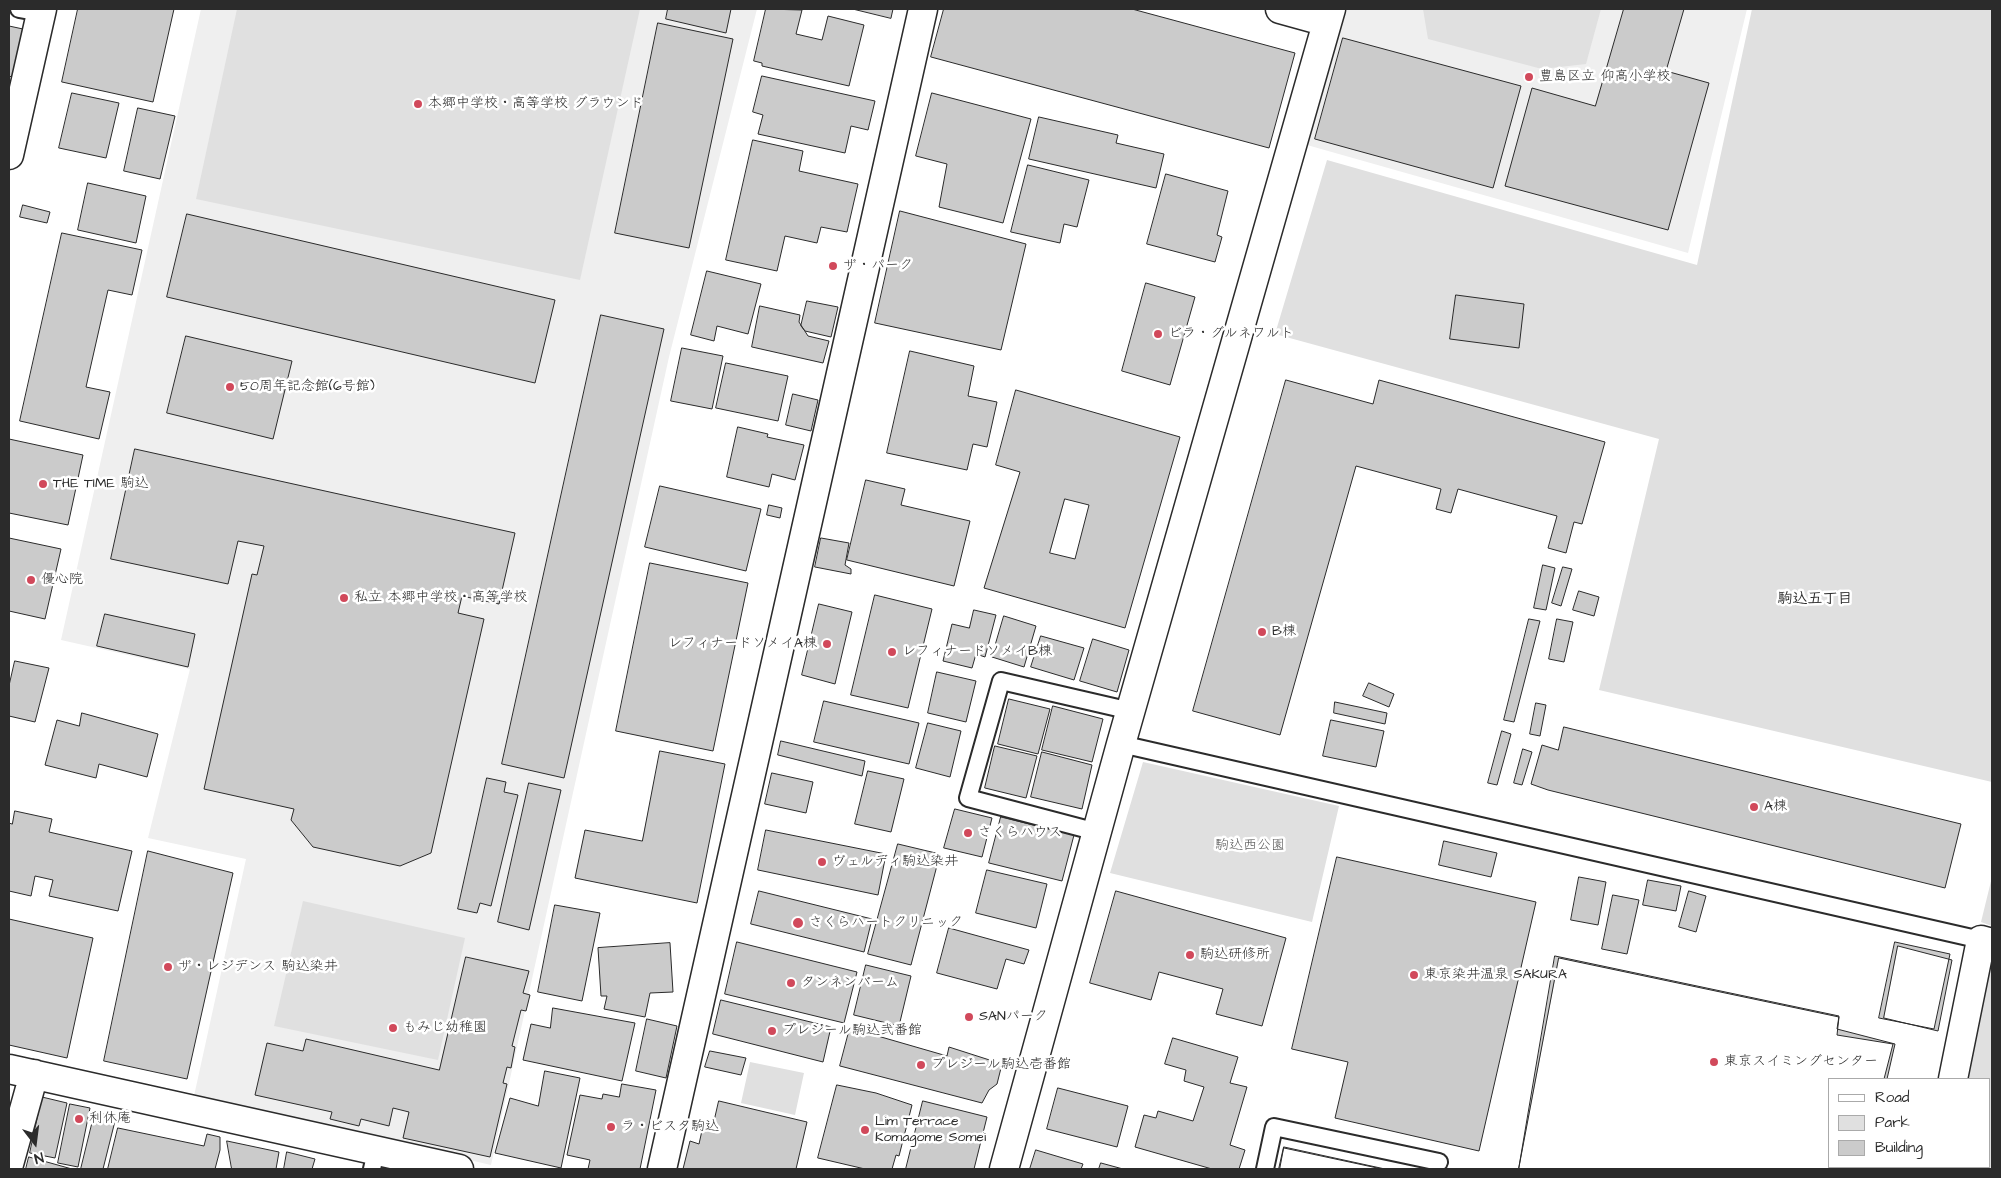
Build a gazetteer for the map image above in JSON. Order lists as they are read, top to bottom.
{
  "districts": ["駒込五丁目"],
  "parks": ["駒込西公園"],
  "places": [
    "豊島区立 仰高小学校",
    "本郷中学校・高等学校 グラウンド",
    "ザ・パーク",
    "ビラ・グルネワルト",
    "50周年記念館(6号館)",
    "THE TIME 駒込",
    "優心院",
    "私立 本郷中学校・高等学校",
    "B棟",
    "レフィナードソメイA棟",
    "レフィナードソメイB棟",
    "A棟",
    "さくらハウス",
    "ヴェルディ駒込染井",
    "さくらハートクリニック",
    "駒込研修所",
    "ザ・レジデンス 駒込染井",
    "東京染井温泉 SAKURA",
    "タンネンバーム",
    "SANパーク",
    "もみじ幼稚園",
    "プレジール駒込弐番館",
    "東京スイミングセンター",
    "プレジール駒込壱番館",
    "利休庵",
    "ラ・ビスタ駒込",
    "Lim Terrace Komagome Somei"
  ],
  "legend": ["Road", "Park", "Building"],
  "north": "bottom"
}
